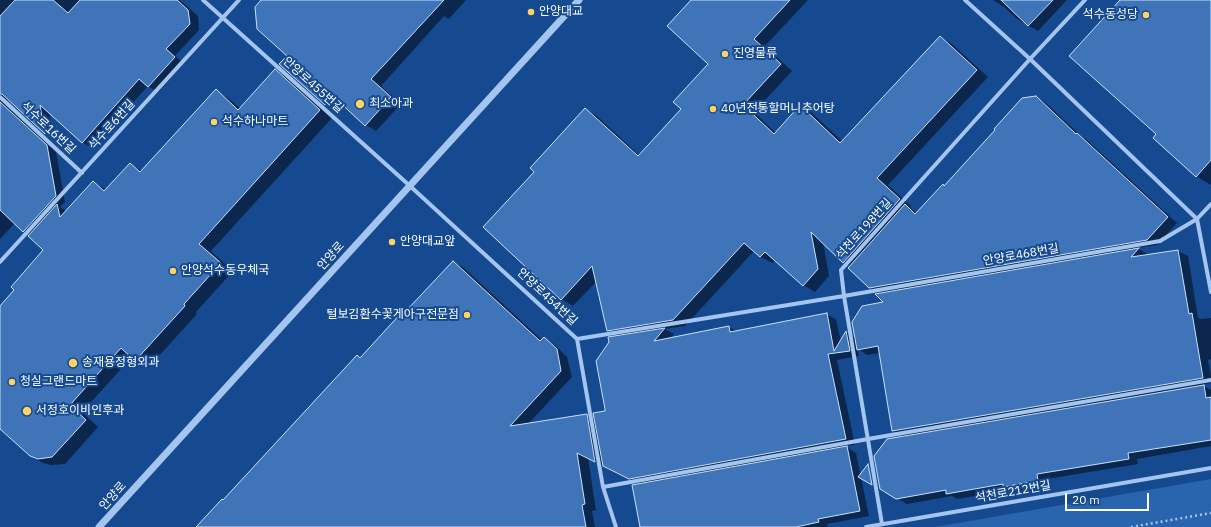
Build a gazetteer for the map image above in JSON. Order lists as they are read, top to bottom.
{
  "streets": {
    "street": [
      "안양로455번길",
      "석수로6번길",
      "석수로16번길",
      "석천로198번길",
      "안양로468번길",
      "안양로",
      "안양로454번길",
      "석천로212번길"
    ]
  },
  "crossings": [
    ["안양로455번길", "석수로6번길"],
    ["안양로455번길", "안양로"],
    ["안양로455번길", "안양로454번길"],
    ["석수로6번길", "석수로16번길"],
    ["석천로198번길", "안양로468번길"],
    ["석천로198번길", "석천로212번길"],
    ["안양로", "안양로454번길"]
  ],
  "places": [
    "안양대교",
    "석수동성당",
    "진영물류",
    "최소아과",
    "40년전통할머니추어탕",
    "석수하나마트",
    "안양대교앞",
    "안양석수동우체국",
    "털보김환수꽃게아구전문점",
    "송재용정형외과",
    "청실그랜드마트",
    "서정호이비인후과"
  ],
  "scale_bar": "20 m"
}
